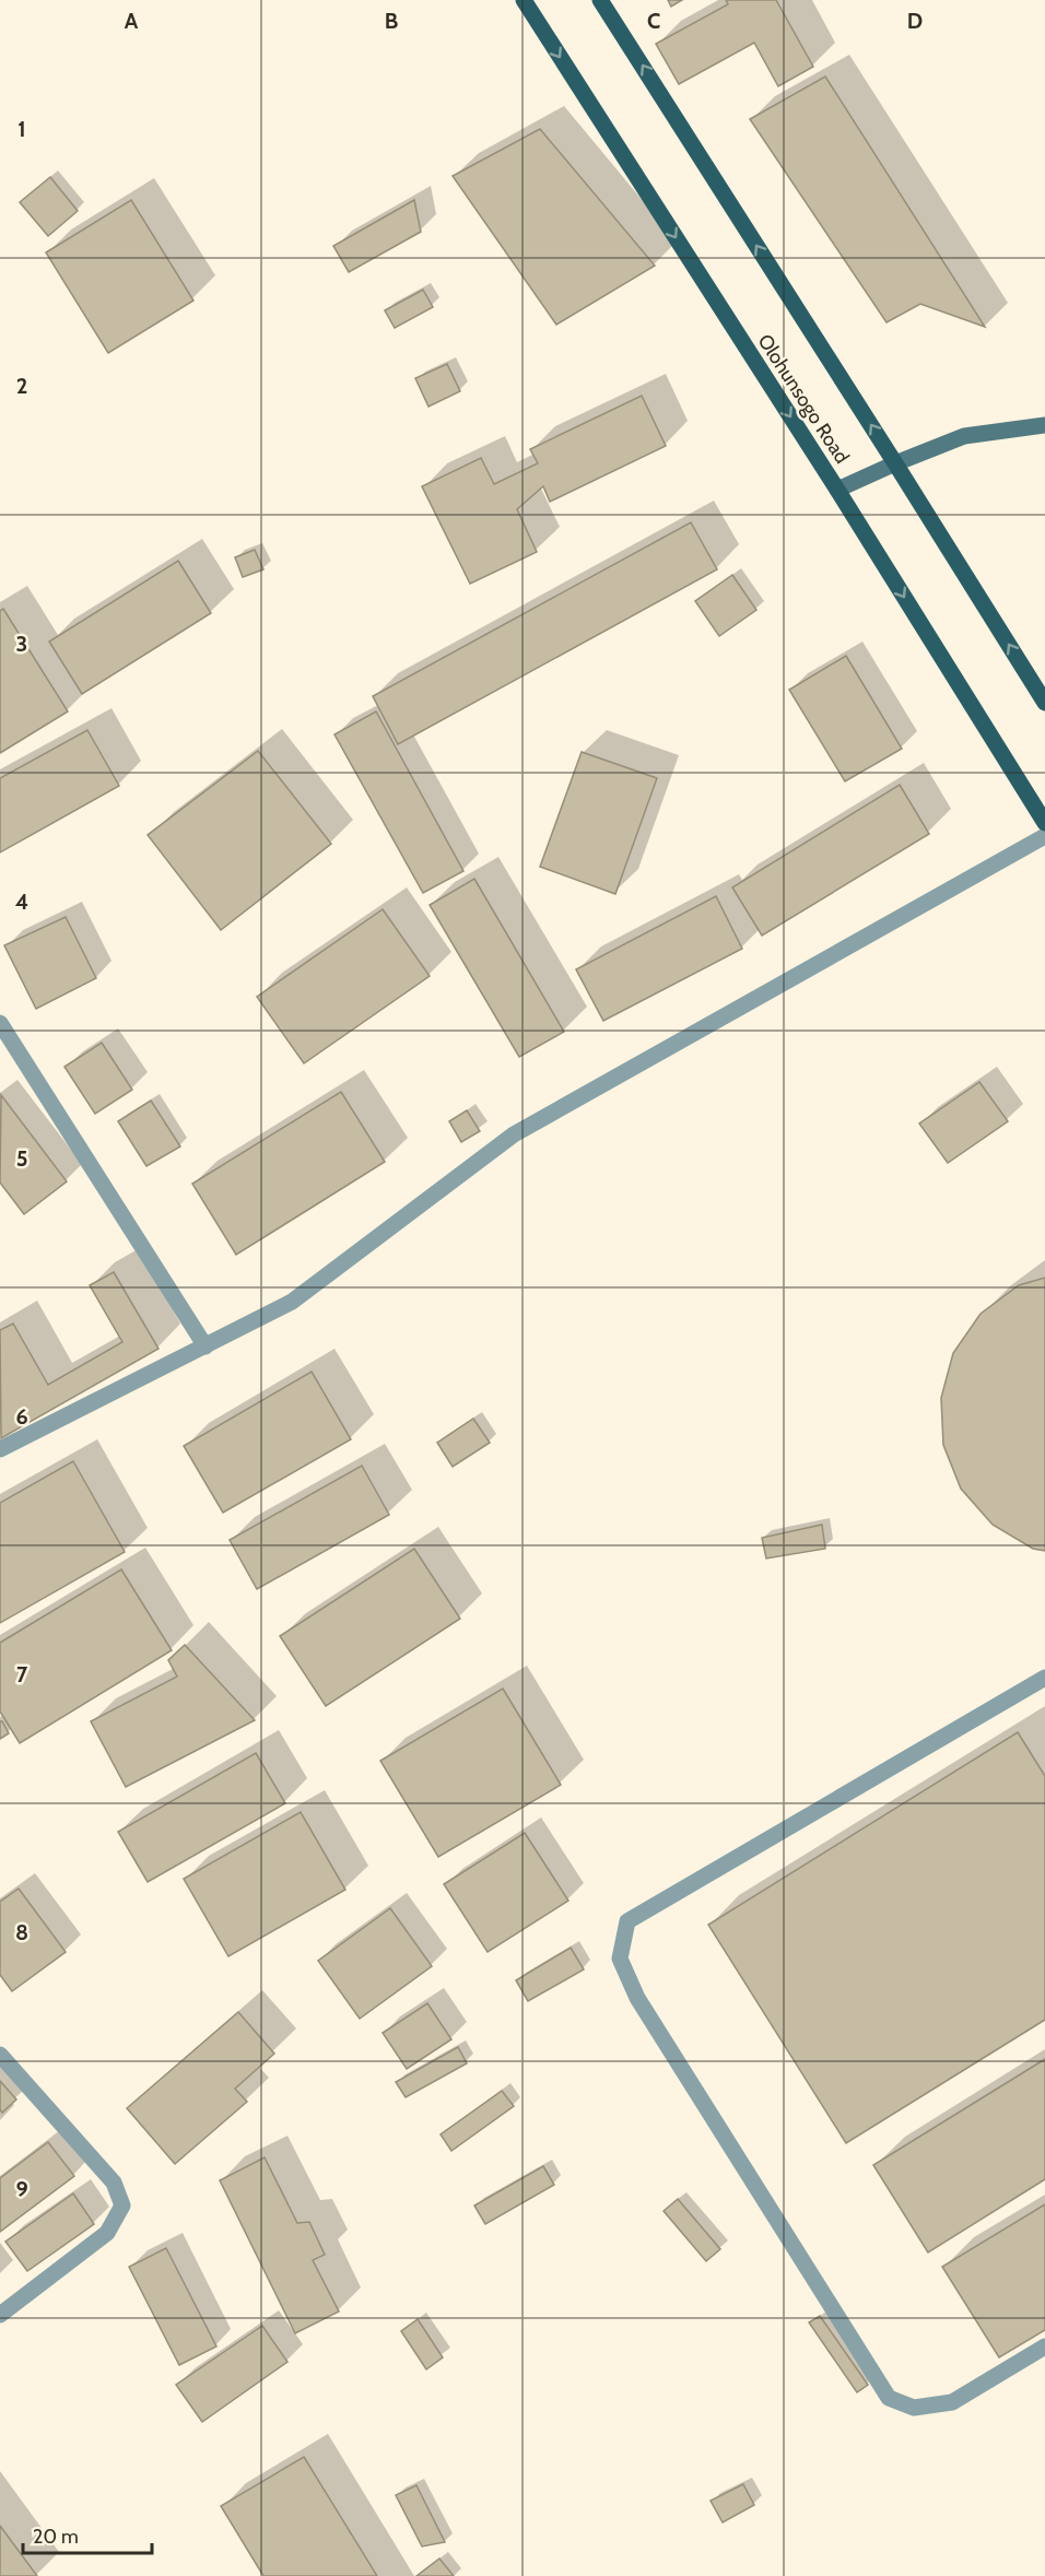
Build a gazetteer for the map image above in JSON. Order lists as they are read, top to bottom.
{
  "streets": {
    "main road": ["Olohunsogo Road"]
  },
  "scale_bar": "20 m",
  "grid": {
    "columns": [
      "A",
      "B",
      "C",
      "D"
    ],
    "rows": [
      "1",
      "2",
      "3",
      "4",
      "5",
      "6",
      "7",
      "8",
      "9"
    ]
  }
}
